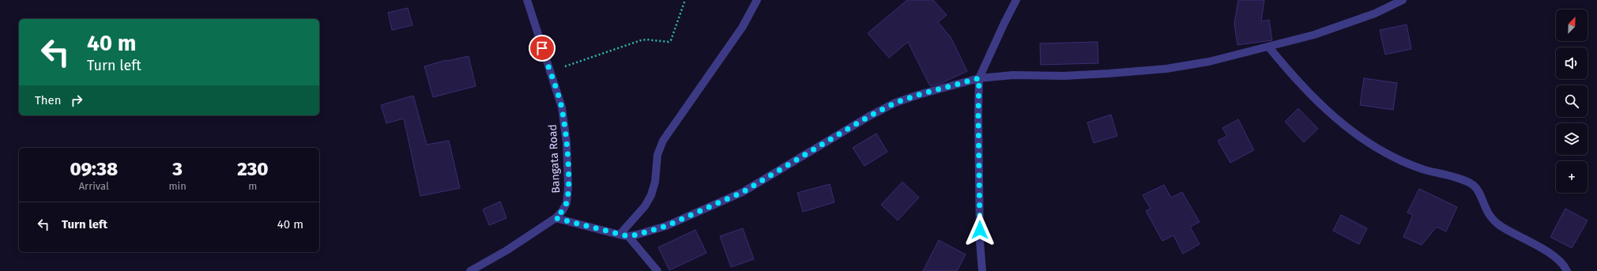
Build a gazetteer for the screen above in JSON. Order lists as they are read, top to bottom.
{
  "streets": {
    "street": ["Bangata Road"]
  },
  "north": "top right",
  "page": {
    "map_buttons": "+",
    "turn": ["40 m", "Turn left"],
    "then": "Then",
    "eta": [
      "09:38",
      "Arrival",
      "3",
      "min",
      "230",
      "m"
    ],
    "list": [
      {
        "name": "Turn left",
        "value": "40 m"
      }
    ]
  }
}
